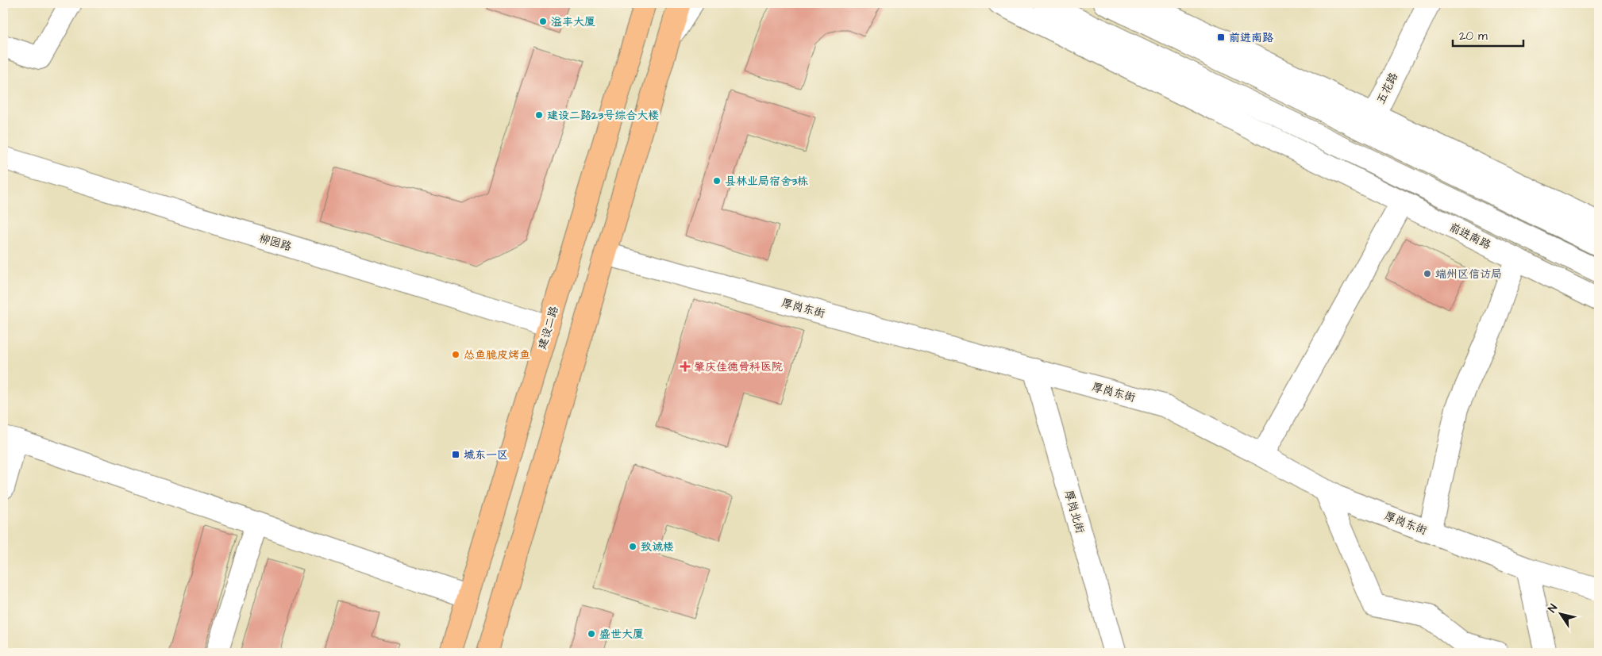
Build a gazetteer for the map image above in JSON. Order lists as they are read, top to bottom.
{
  "streets": {
    "main road": ["建设二路"],
    "street": [
      "五花路",
      "前进南路",
      "柳园路",
      "厚岗东街",
      "厚岗北街"
    ]
  },
  "crossings": [
    ["五花路", "前进南路"],
    ["柳园路", "建设二路"],
    ["厚岗东街", "厚岗北街"]
  ],
  "places": {
    "other": [
      "溢丰大厦",
      "建设二路23号综合大楼",
      "县林业局宿舍3栋",
      "端州区信访局",
      "怂鱼脆皮烤鱼",
      "致诚楼",
      "盛世大厦"
    ],
    "transit": ["前进南路", "城东一区"],
    "health": ["肇庆佳德骨科医院"]
  },
  "scale_bar": "20 m",
  "north": "top left"
}
